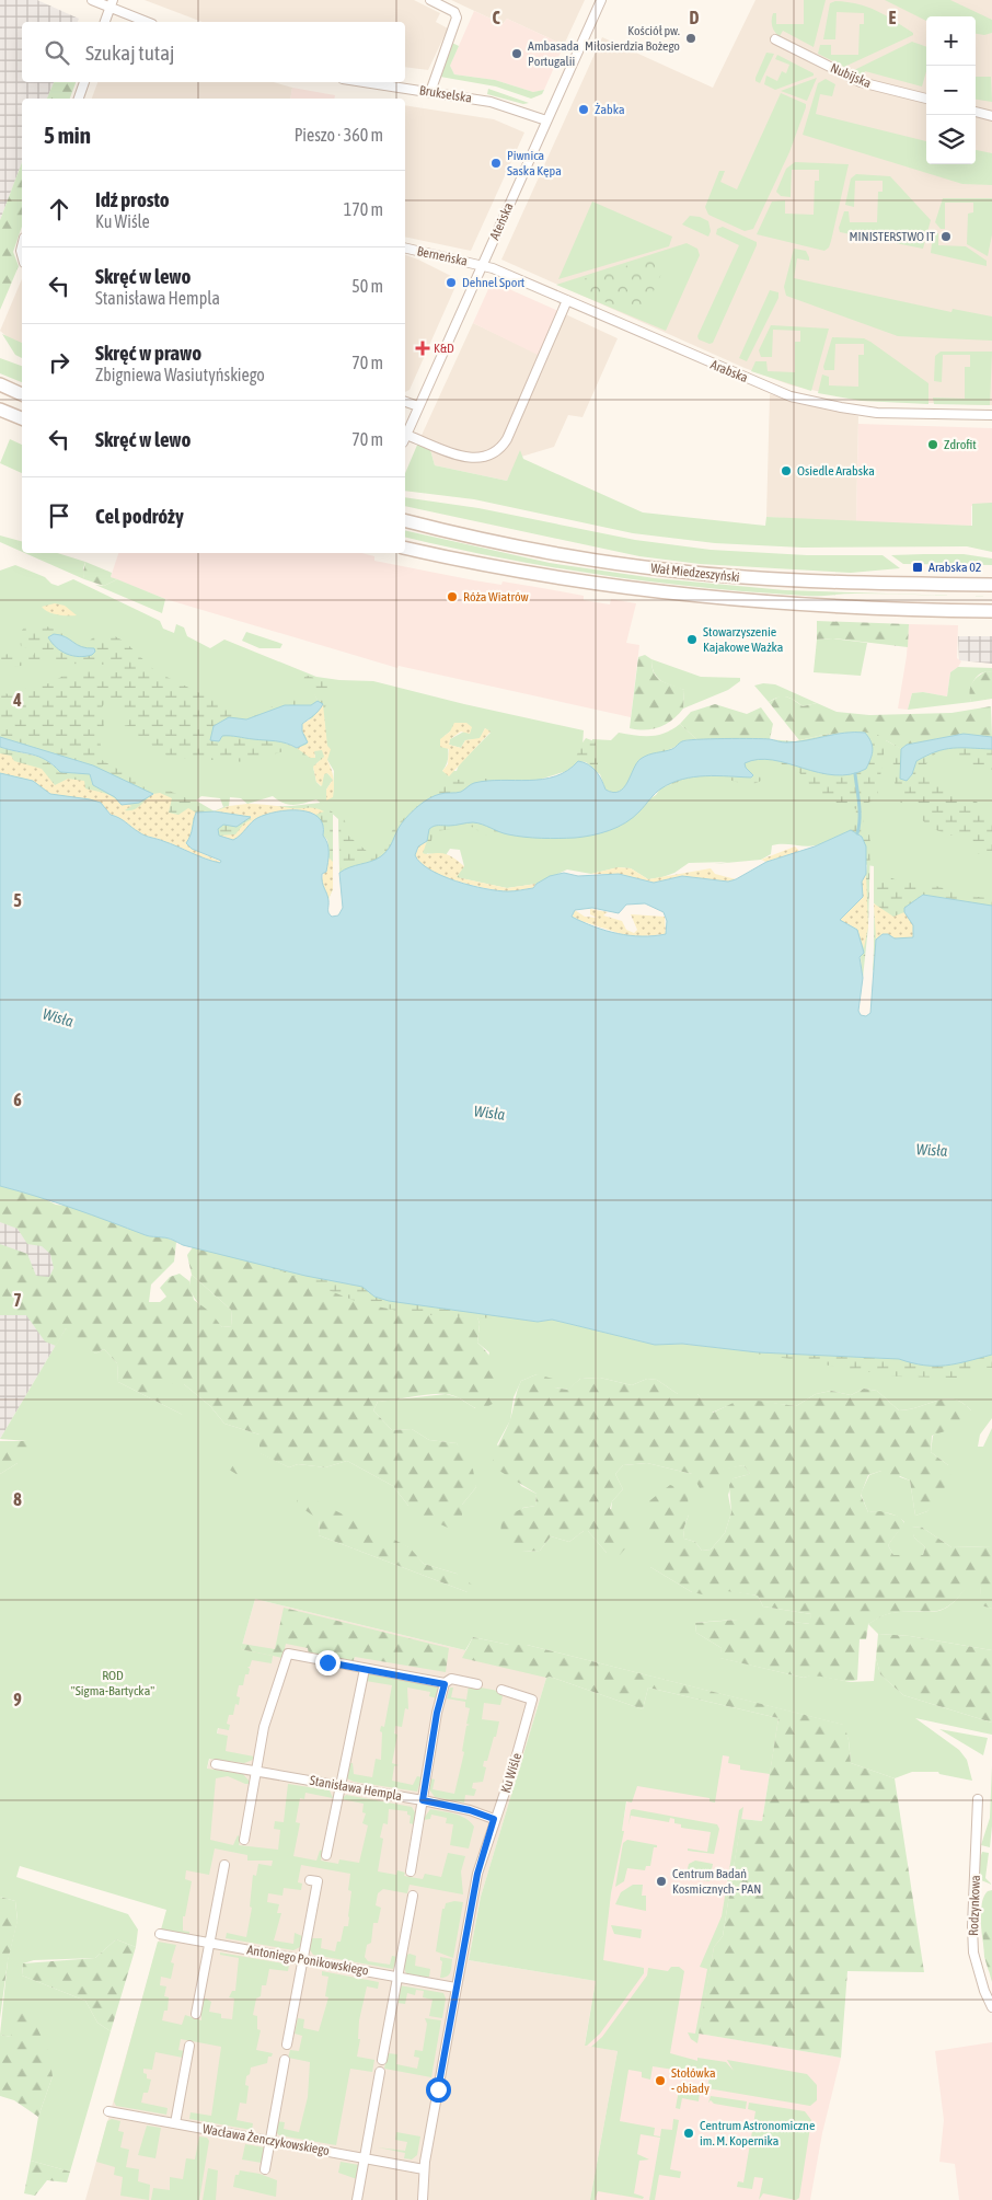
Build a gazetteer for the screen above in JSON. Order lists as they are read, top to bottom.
{
  "streets": {
    "main road": ["Wał Miedzeszyński"],
    "street": [
      "Nubijska",
      "Brukselska",
      "Ateńska",
      "Berneńska",
      "Arabska",
      "Ku Wiśle",
      "Stanisława Hempla",
      "Rodzynkowa",
      "Antoniego Ponikowskiego",
      "Wacława Żenczykowskiego"
    ]
  },
  "crossings": [
    ["Brukselska", "Ateńska"],
    ["Ateńska", "Berneńska"],
    ["Ateńska", "Arabska"],
    ["Berneńska", "Arabska"],
    ["Ku Wiśle", "Stanisława Hempla"],
    ["Ku Wiśle", "Antoniego Ponikowskiego"],
    ["Ku Wiśle", "Wacława Żenczykowskiego"]
  ],
  "water": ["Wisła"],
  "parks": ["ROD \"Sigma-Bartycka\""],
  "places": {
    "other": [
      "Kościół pw. Miłosierdzia Bożego",
      "Ambasada Portugalii",
      "Żabka",
      "Piwnica Saska Kępa",
      "MINISTERSTWO IT",
      "Dehnel Sport",
      "Zdrofit",
      "Osiedle Arabska",
      "Róża Wiatrów",
      "Stowarzyszenie Kajakowe Ważka",
      "Centrum Badań Kosmicznych - PAN",
      "Stołówka - obiady",
      "Centrum Astronomiczne im. M. Kopernika"
    ],
    "health": ["K&D"],
    "transit": ["Arabska 02"]
  },
  "page": {
    "map_buttons": ["+", "−"],
    "search": "Szukaj tutaj",
    "heading": ["5 min", "Pieszo · 360 m"],
    "list": [
      ["Idź prosto", "Ku Wiśle", "170 m"],
      ["Skręć w lewo", "Stanisława Hempla", "50 m"],
      ["Skręć w prawo", "Zbigniewa Wasiutyńskiego", "70 m"],
      ["Skręć w lewo", "70 m"],
      "Cel podróży"
    ]
  },
  "grid": {
    "columns": ["C", "D", "E"],
    "rows": [
      "4",
      "5",
      "6",
      "7",
      "8",
      "9"
    ]
  }
}
